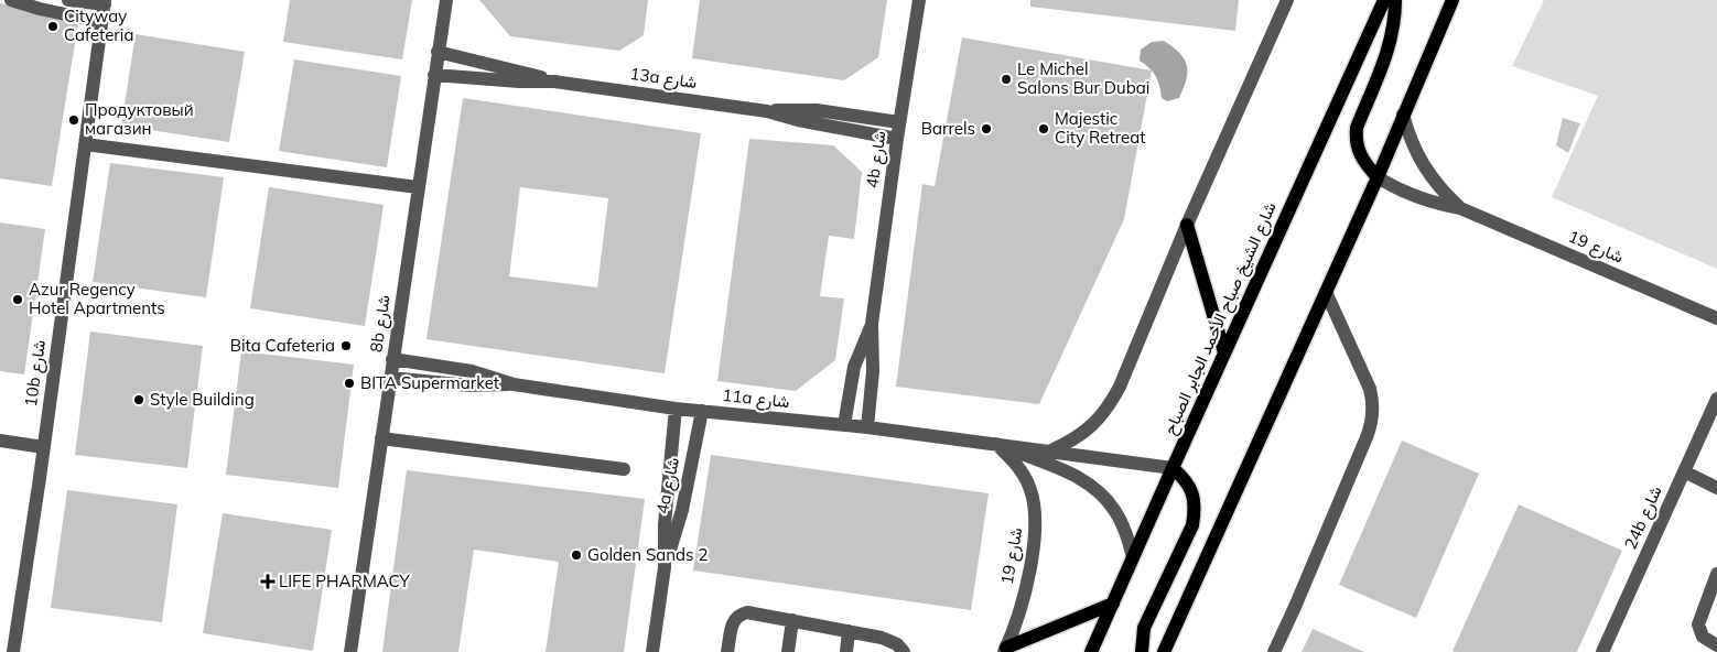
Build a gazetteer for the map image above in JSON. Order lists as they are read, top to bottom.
{
  "streets": {
    "main road": ["شارع الشيخ صباح الأحمد الجابر الصباح"],
    "street": [
      "13a شارع",
      "4b شارع",
      "شارع 19",
      "8b شارع",
      "10b شارع",
      "11a شارع",
      "4a شارع",
      "24b شارع"
    ]
  },
  "crossings": [
    ["13a شارع", "4b شارع"],
    ["13a شارع", "8b شارع"],
    ["4b شارع", "11a شارع"],
    ["شارع 19", "11a شارع"],
    ["شارع الشيخ صباح الأحمد الجابر الصباح", "11a شارع"],
    ["8b شارع", "11a شارع"],
    ["11a شارع", "4a شارع"]
  ],
  "places": {
    "other": [
      "Cityway Cafeteria",
      "Le Michel Salons Bur Dubai",
      "Продуктовый магазин",
      "Barrels",
      "Majestic City Retreat",
      "Azur Regency Hotel Apartments",
      "Bita Cafeteria",
      "BITA Supermarket",
      "Style Building",
      "Golden Sands 2"
    ],
    "health": ["LIFE PHARMACY"]
  }
}
